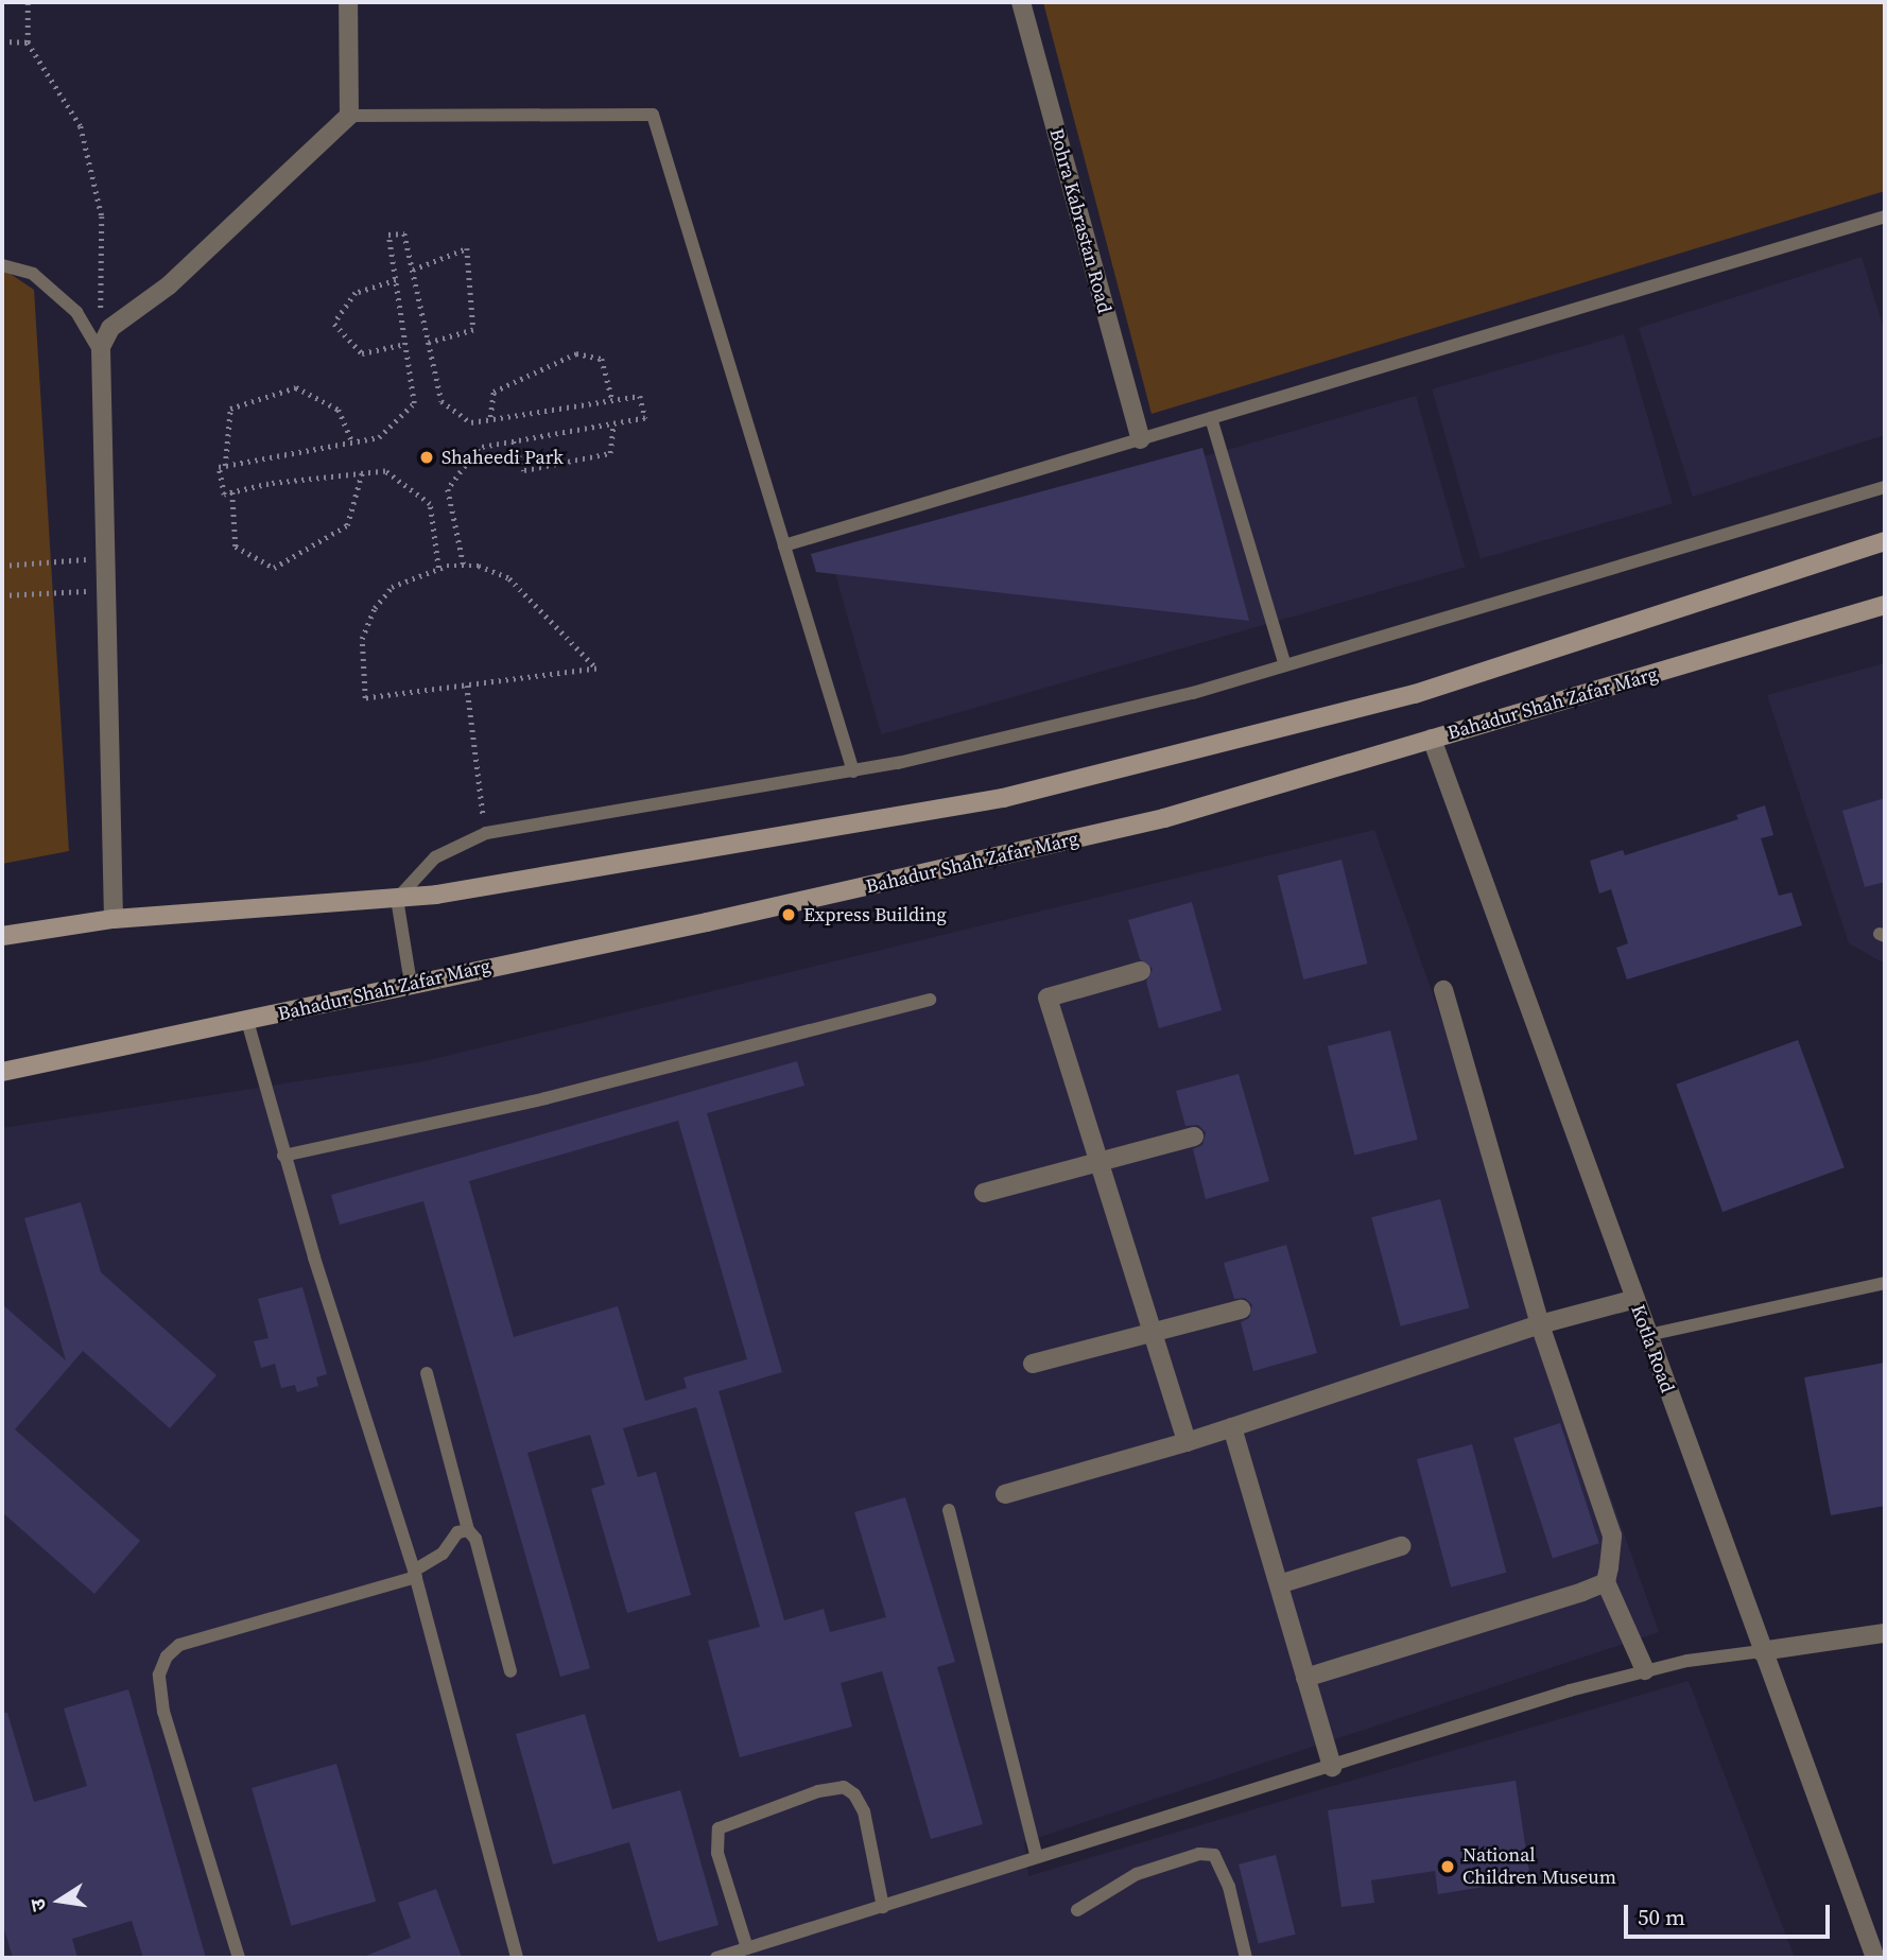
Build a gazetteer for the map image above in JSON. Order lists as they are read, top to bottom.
{
  "streets": {
    "main road": ["Bahadur Shah Zafar Marg"],
    "street": ["Bohra Kabrastan Road", "Kotla Road"]
  },
  "crossings": [
    ["Bahadur Shah Zafar Marg", "Kotla Road"]
  ],
  "places": ["Shaheedi Park", "Express Building", "National Children Museum"],
  "scale_bar": "50 m",
  "north": "left"
}
